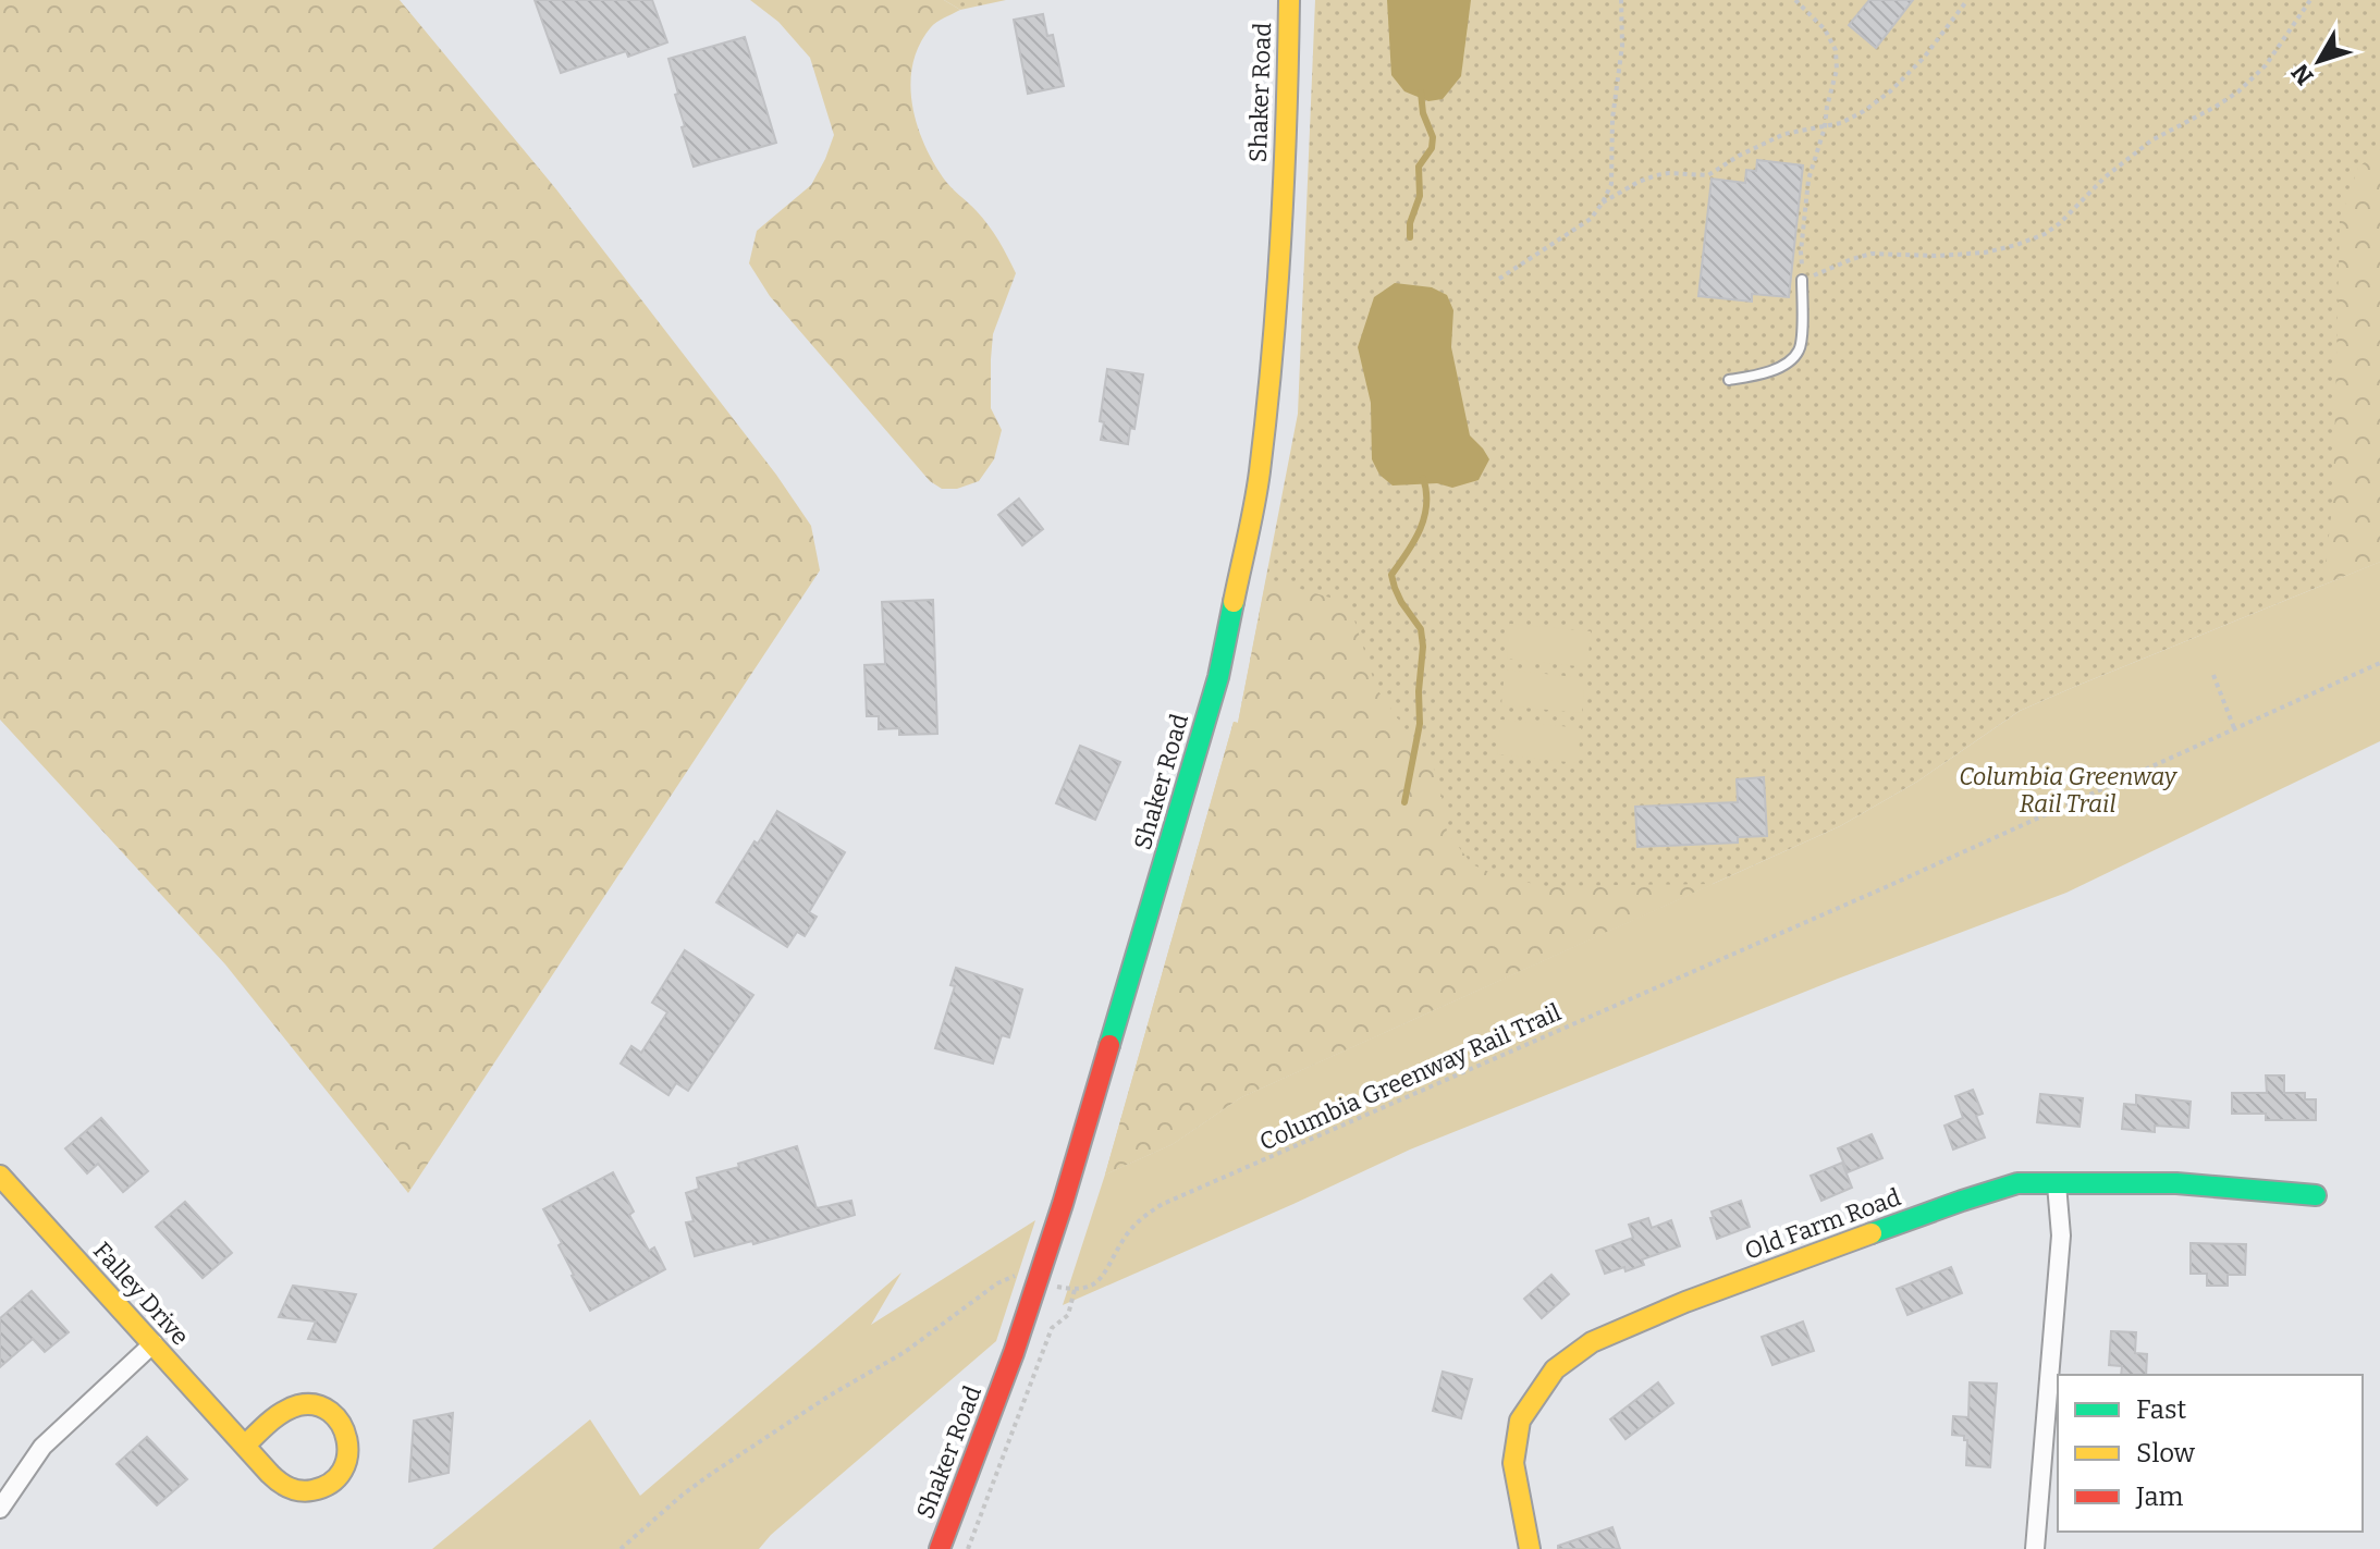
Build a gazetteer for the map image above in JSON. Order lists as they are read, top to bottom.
{
  "streets": {
    "street": ["Shaker Road", "Old Farm Road", "Falley Drive"],
    "path": ["Columbia Greenway Rail Trail"]
  },
  "parks": ["Columbia Greenway Rail Trail"],
  "legend": ["Fast", "Slow", "Jam"],
  "north": "bottom left"
}
